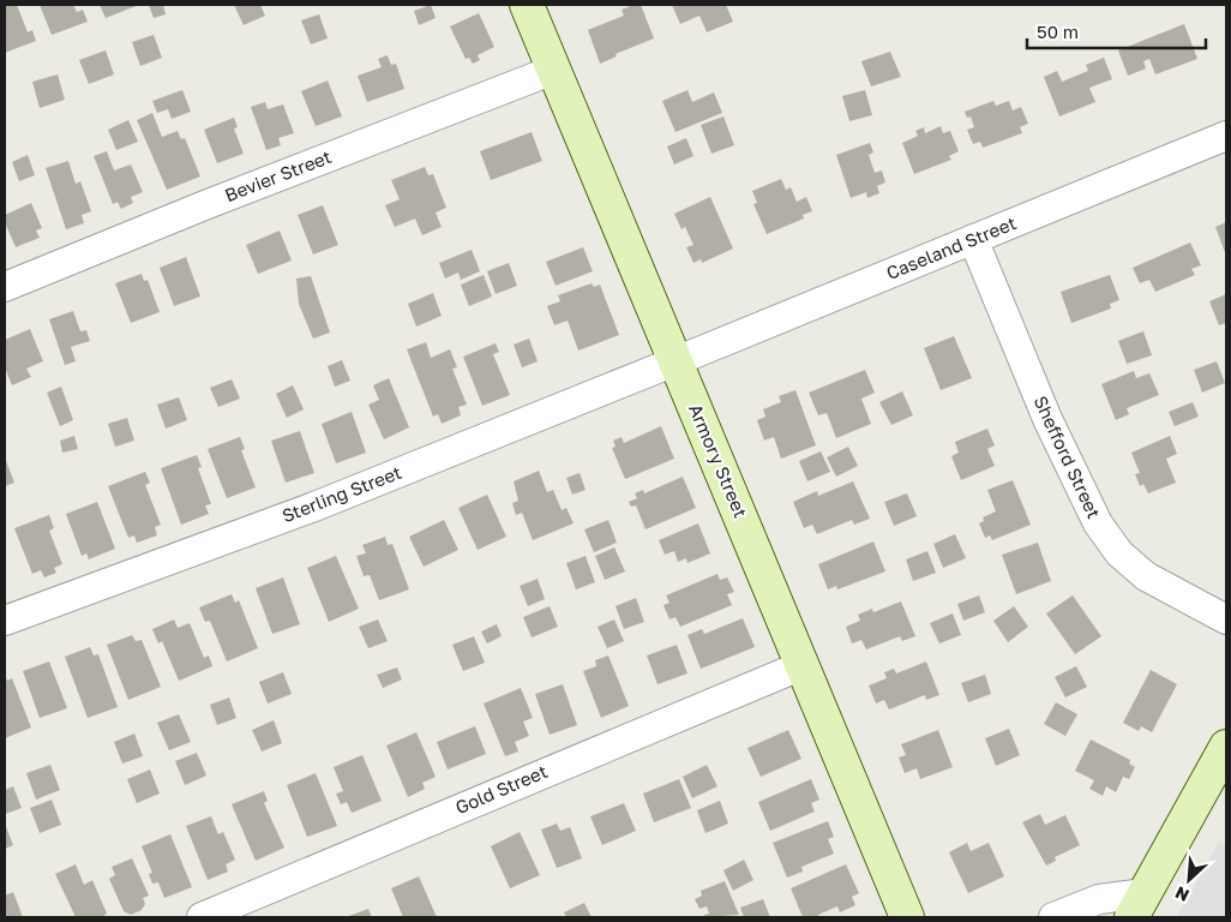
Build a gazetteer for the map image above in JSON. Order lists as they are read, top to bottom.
{
  "streets": {
    "main road": ["Armory Street"],
    "street": [
      "Bevier Street",
      "Caseland Street",
      "Shefford Street",
      "Sterling Street",
      "Gold Street"
    ]
  },
  "crossings": [
    ["Bevier Street", "Armory Street"],
    ["Caseland Street", "Shefford Street"],
    ["Caseland Street", "Armory Street"],
    ["Caseland Street", "Sterling Street"],
    ["Armory Street", "Sterling Street"],
    ["Armory Street", "Gold Street"]
  ],
  "scale_bar": "50 m",
  "north": "bottom left"
}
